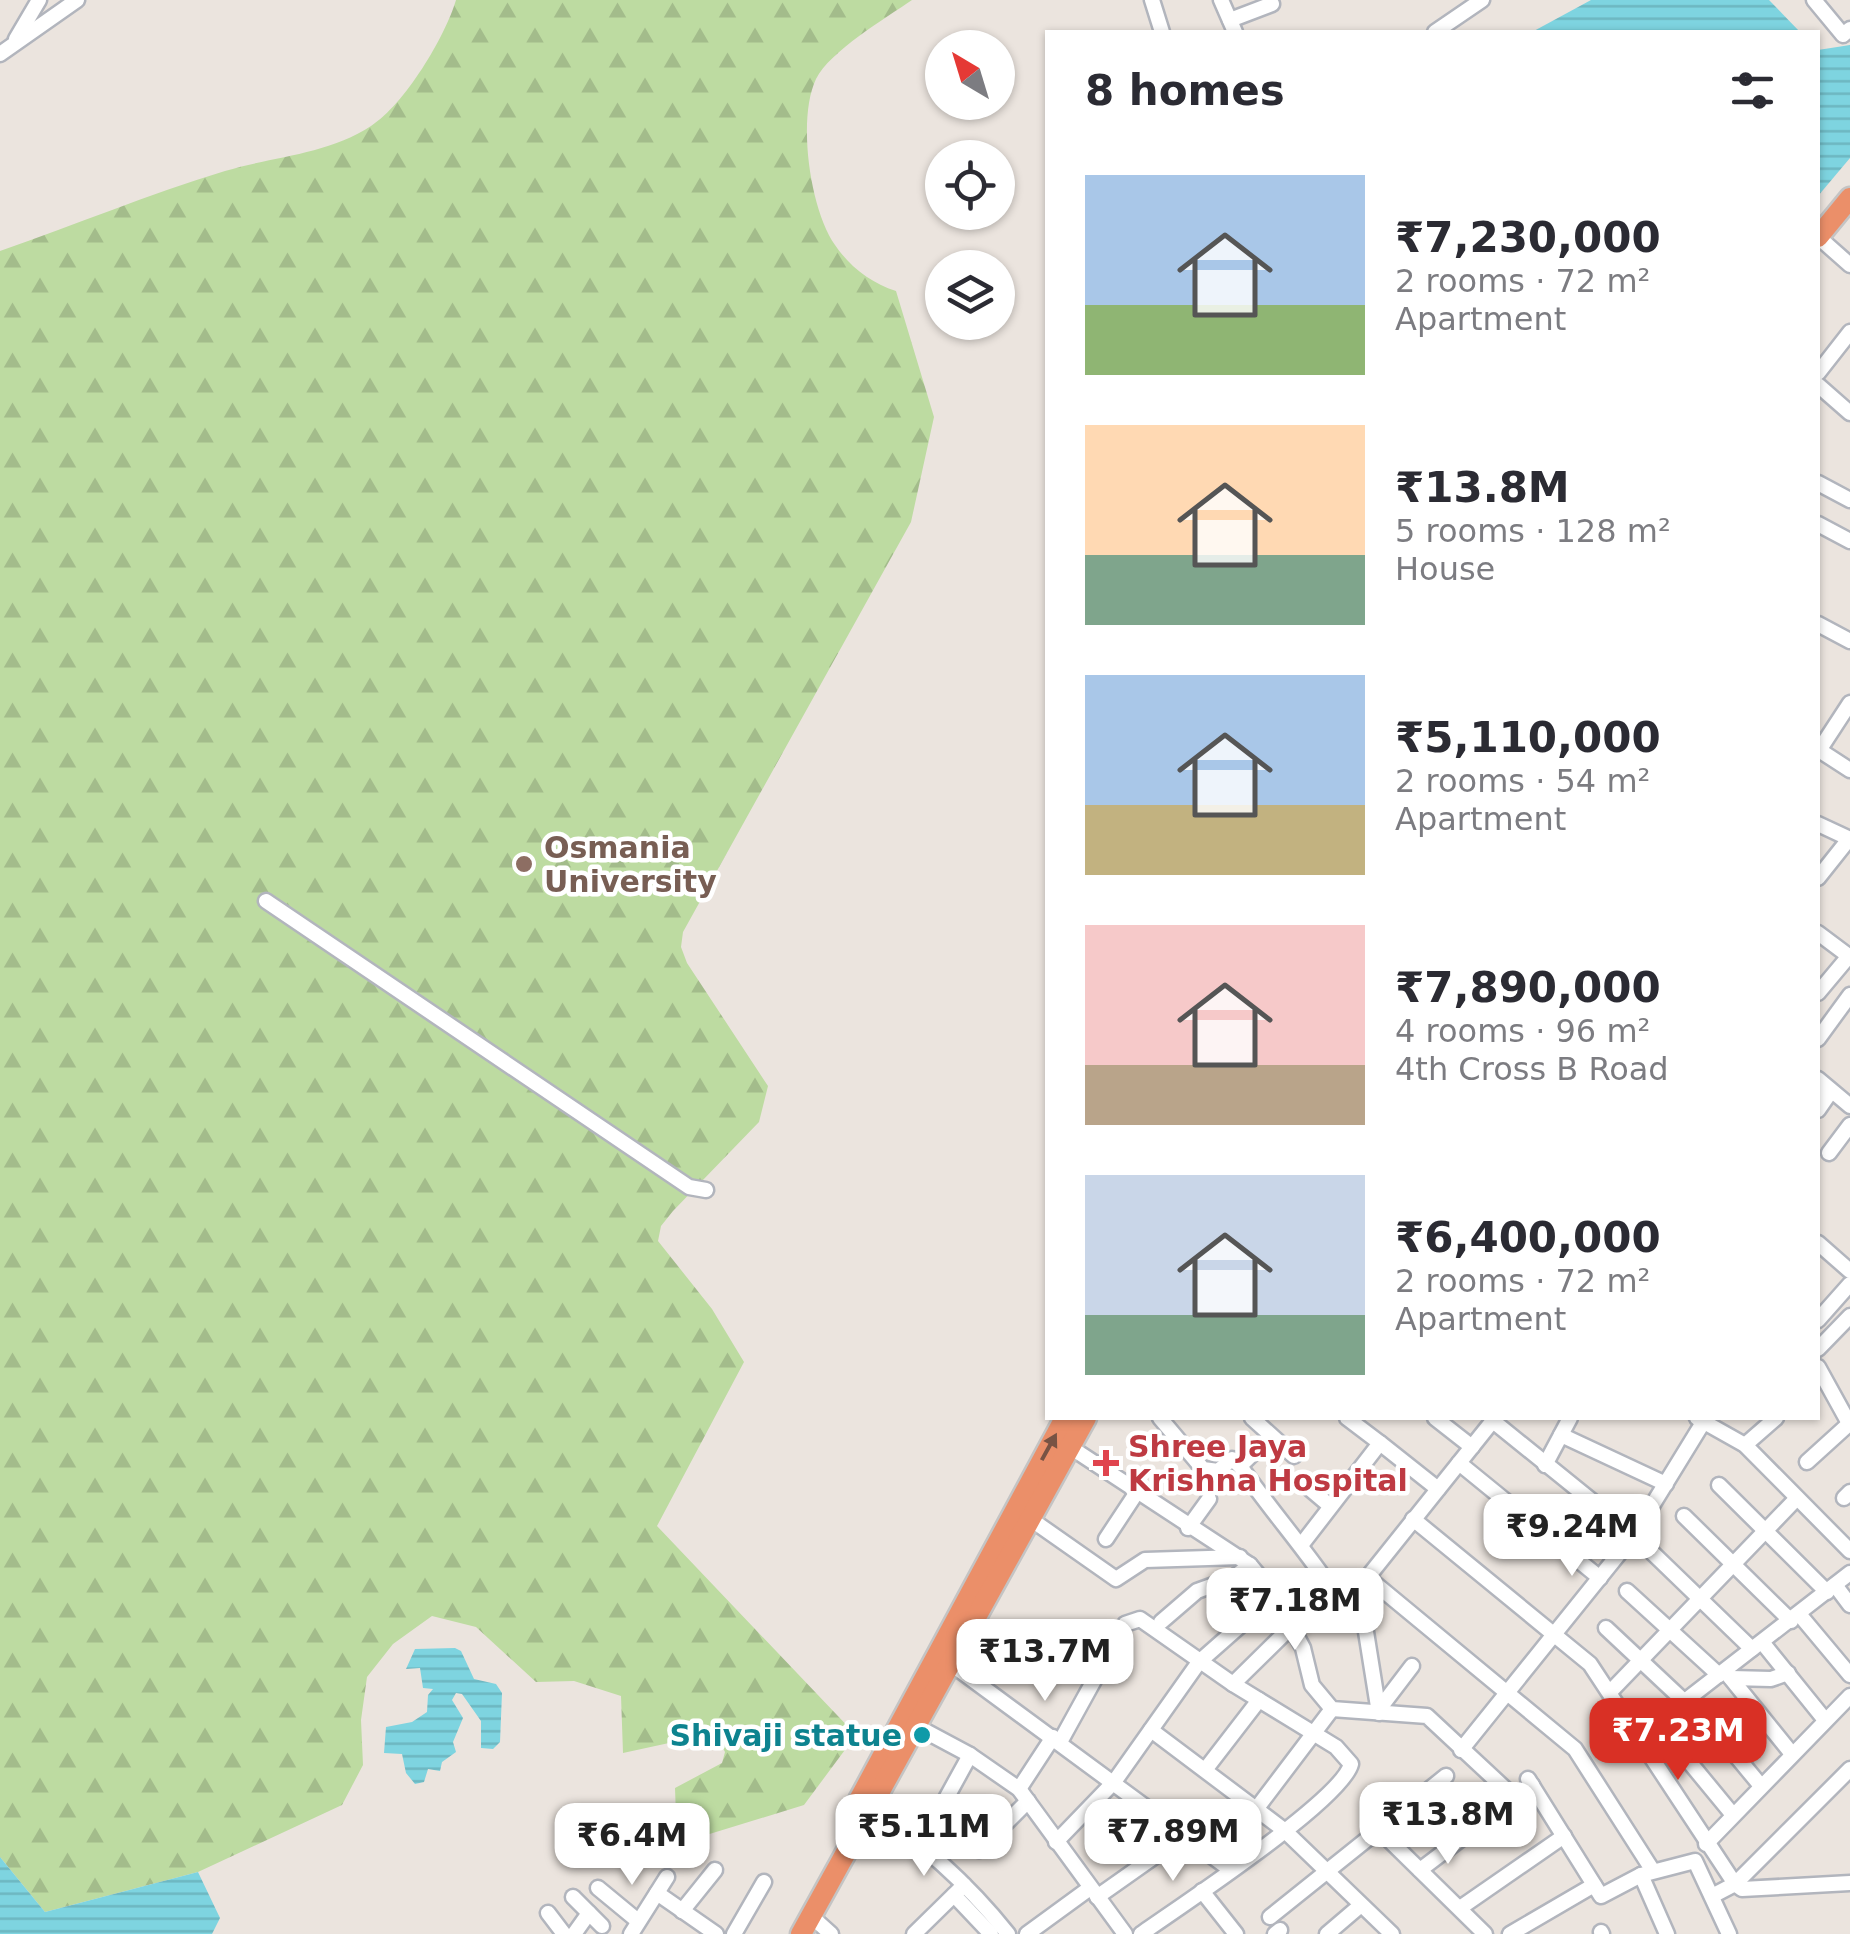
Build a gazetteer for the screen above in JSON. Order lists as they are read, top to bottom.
{
  "places": {
    "other": ["Osmania University", "Shivaji statue"],
    "health": ["Shree Jaya Krishna Hospital"]
  },
  "north": "top left",
  "page": {
    "heading": "8 homes",
    "list": [
      {
        "name": "₹7,230,000",
        "note": "2 rooms · 72 m² · Apartment"
      },
      {
        "name": "₹13.8M",
        "note": "5 rooms · 128 m² · House"
      },
      {
        "name": "₹5,110,000",
        "note": "2 rooms · 54 m² · Apartment"
      },
      {
        "name": "₹7,890,000",
        "note": "4 rooms · 96 m² · 4th Cross B Road"
      },
      {
        "name": "₹6,400,000",
        "note": "2 rooms · 72 m² · Apartment"
      }
    ],
    "price": [
      "₹9.24M",
      "₹7.18M",
      "₹13.7M",
      "₹7.23M",
      "₹13.8M",
      "₹5.11M",
      "₹7.89M",
      "₹6.4M"
    ]
  }
}
